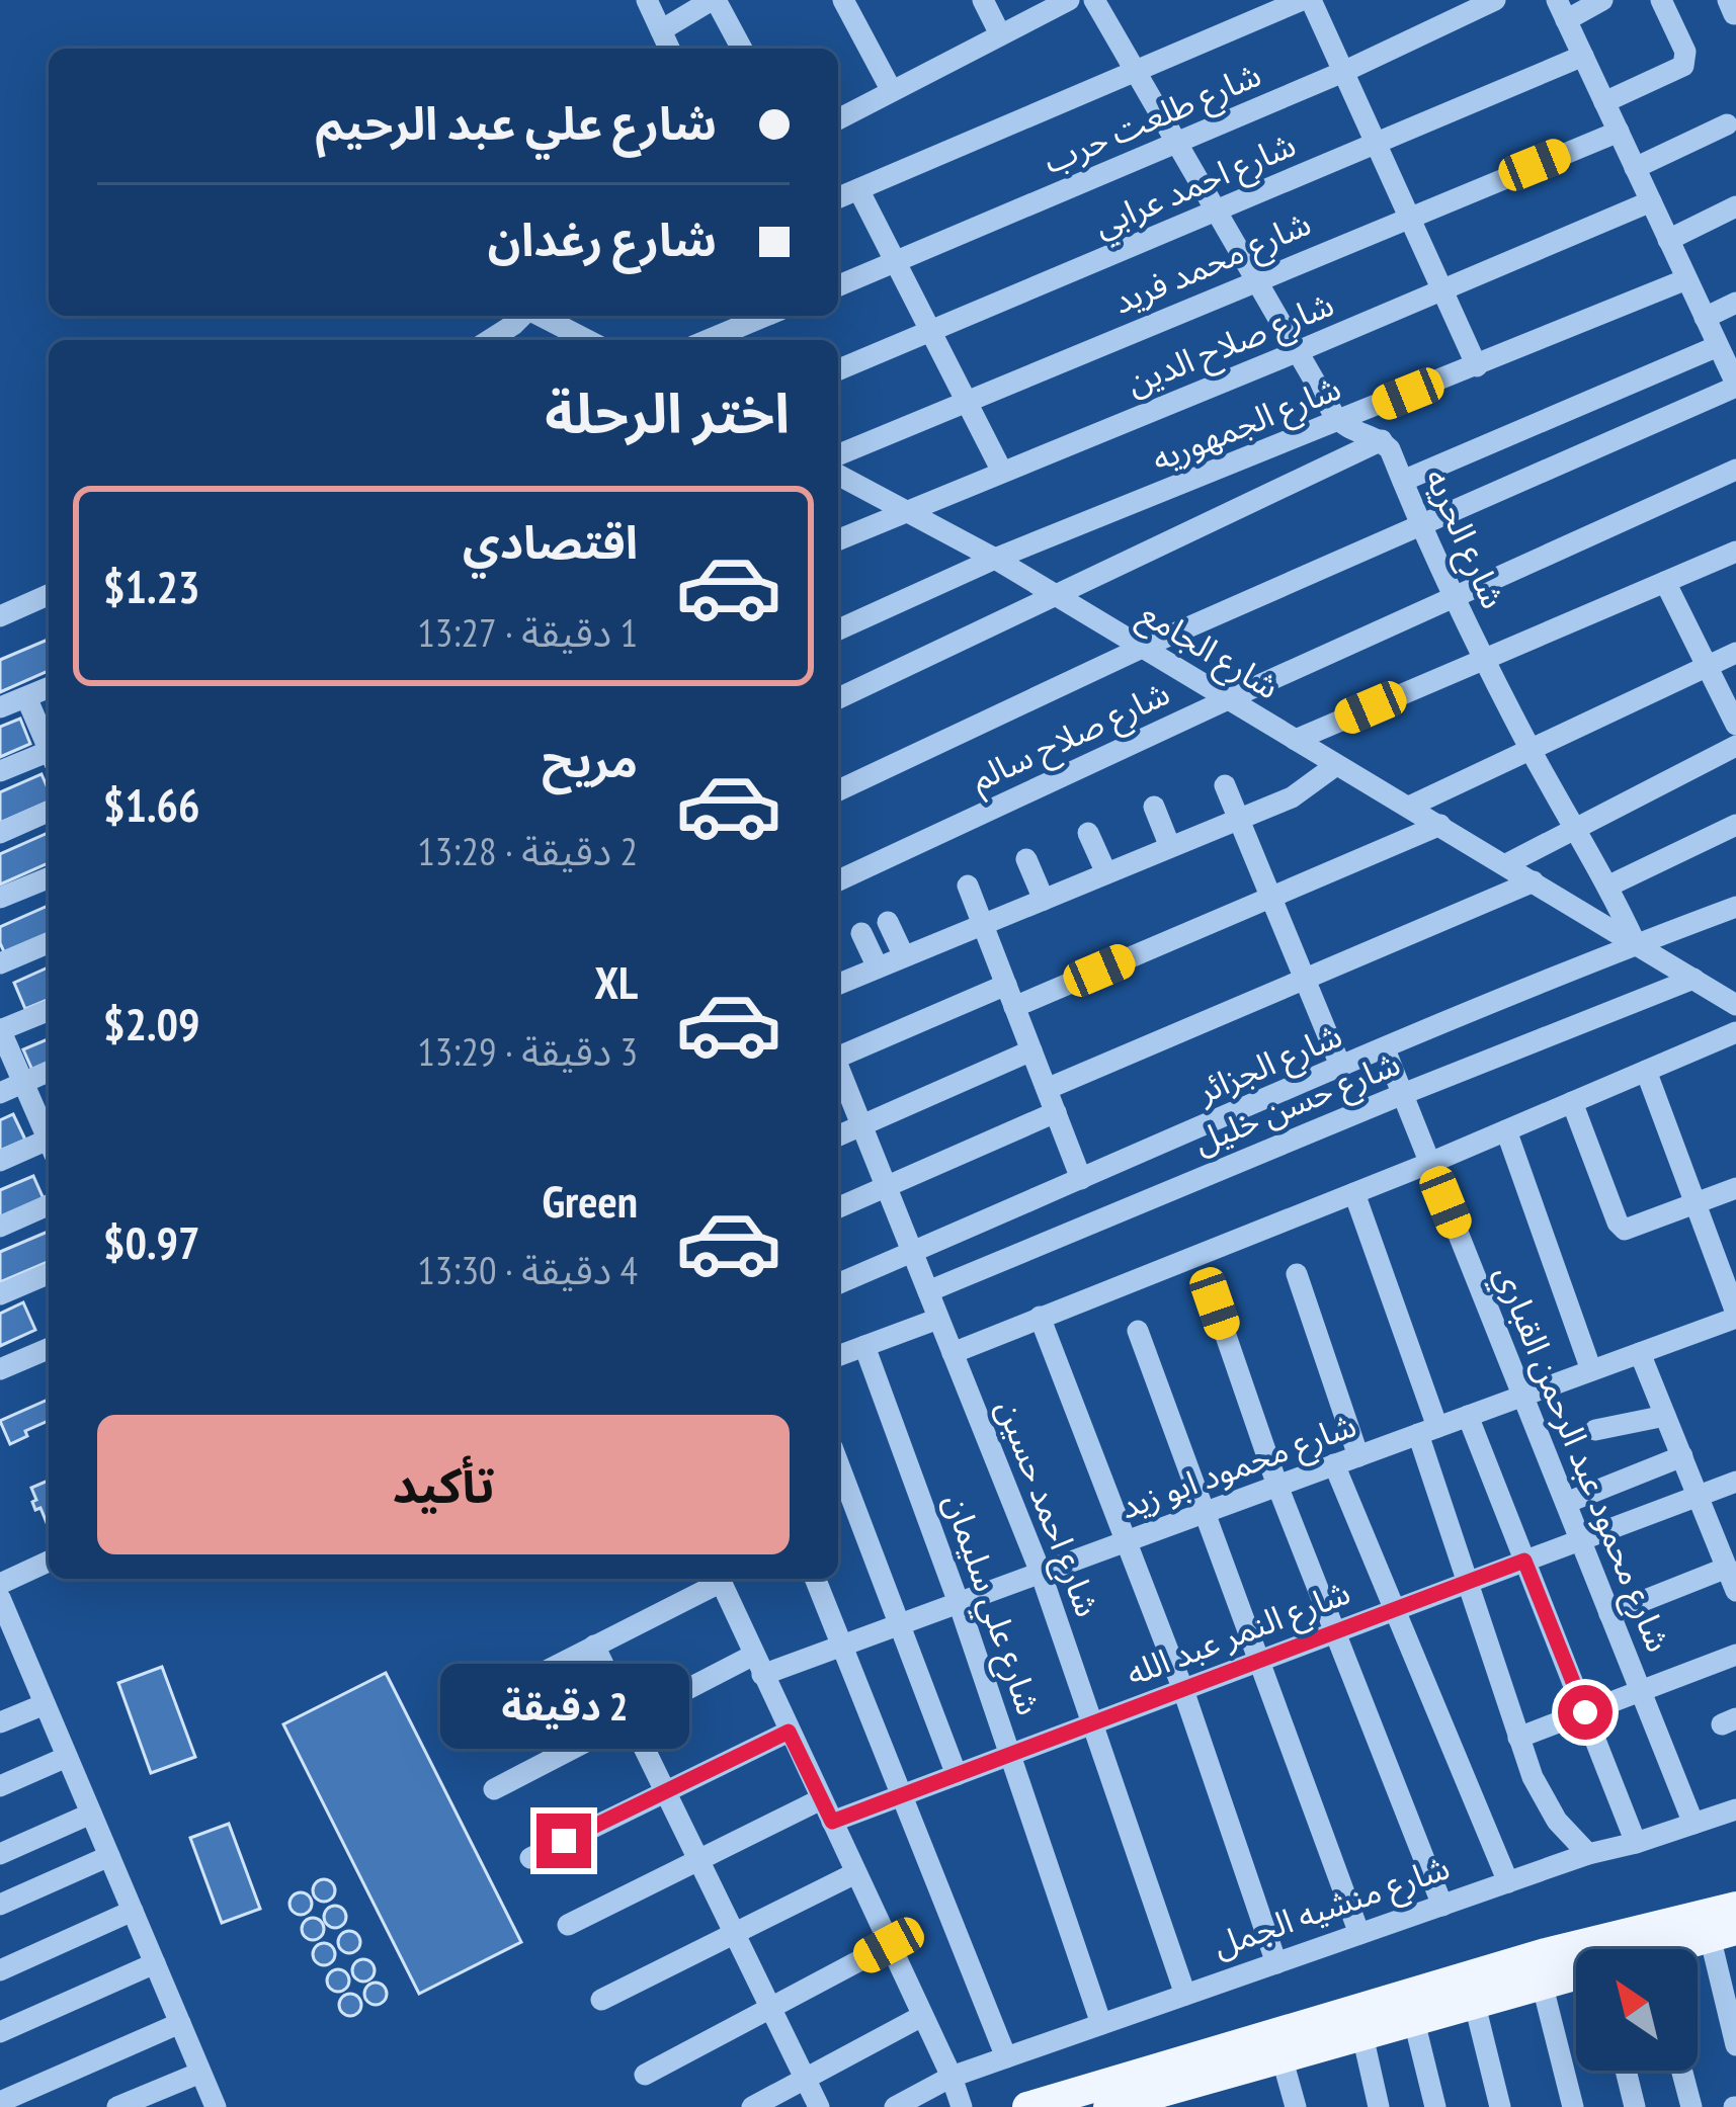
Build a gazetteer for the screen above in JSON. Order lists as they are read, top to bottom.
{
  "streets": {
    "street": [
      "شارع طلعت حرب",
      "شارع احمد عرابي",
      "شارع محمد فريد",
      "شارع صلاح الدين",
      "شارع الجمهوريه",
      "شارع الحريه",
      "شارع الجامع",
      "شارع صلاح سالم",
      "شارع الجزائر",
      "شارع حسن خليل",
      "شارع محمود عبد الرحمن القباري",
      "شارع محمود ابو زيد",
      "شارع احمد حسين",
      "شارع علي سليمان",
      "شارع النمر عبد الله",
      "شارع منشيه الجمل"
    ]
  },
  "crossings": [
    ["شارع صلاح الدين", "شارع الجامع"],
    ["شارع الجمهوريه", "شارع الجامع"],
    ["شارع الحريه", "شارع الجامع"],
    ["شارع الحريه", "شارع صلاح سالم"],
    ["شارع الحريه", "شارع الجزائر"],
    ["شارع الجامع", "شارع صلاح سالم"],
    ["شارع الجامع", "شارع الجزائر"],
    ["شارع الجامع", "شارع حسن خليل"],
    ["شارع الجزائر", "شارع محمود عبد الرحمن القباري"],
    ["شارع الجزائر", "شارع احمد حسين"],
    ["شارع حسن خليل", "شارع محمود عبد الرحمن القباري"],
    ["شارع حسن خليل", "شارع احمد حسين"],
    ["شارع محمود عبد الرحمن القباري", "شارع محمود ابو زيد"],
    ["شارع محمود عبد الرحمن القباري", "شارع النمر عبد الله"],
    ["شارع محمود عبد الرحمن القباري", "شارع منشيه الجمل"],
    ["شارع محمود ابو زيد", "شارع احمد حسين"],
    ["شارع محمود ابو زيد", "شارع علي سليمان"],
    ["شارع احمد حسين", "شارع النمر عبد الله"],
    ["شارع احمد حسين", "شارع منشيه الجمل"],
    ["شارع علي سليمان", "شارع النمر عبد الله"],
    ["شارع علي سليمان", "شارع منشيه الجمل"]
  ],
  "north": "top left",
  "page": {
    "banner": ["شارع علي عبد الرحيم", "شارع رغدان"],
    "heading": "اختر الرحلة",
    "list": [
      {
        "name": "اقتصادي",
        "note": "1 دقيقة · 13:27",
        "value": "$1.23"
      },
      {
        "name": "مريح",
        "note": "2 دقيقة · 13:28",
        "value": "$1.66"
      },
      {
        "name": "XL",
        "note": "3 دقيقة · 13:29",
        "value": "$2.09"
      },
      {
        "name": "Green",
        "note": "4 دقيقة · 13:30",
        "value": "$0.97"
      }
    ],
    "buttons": "تأكيد",
    "bubble": "2 دقيقة"
  }
}
